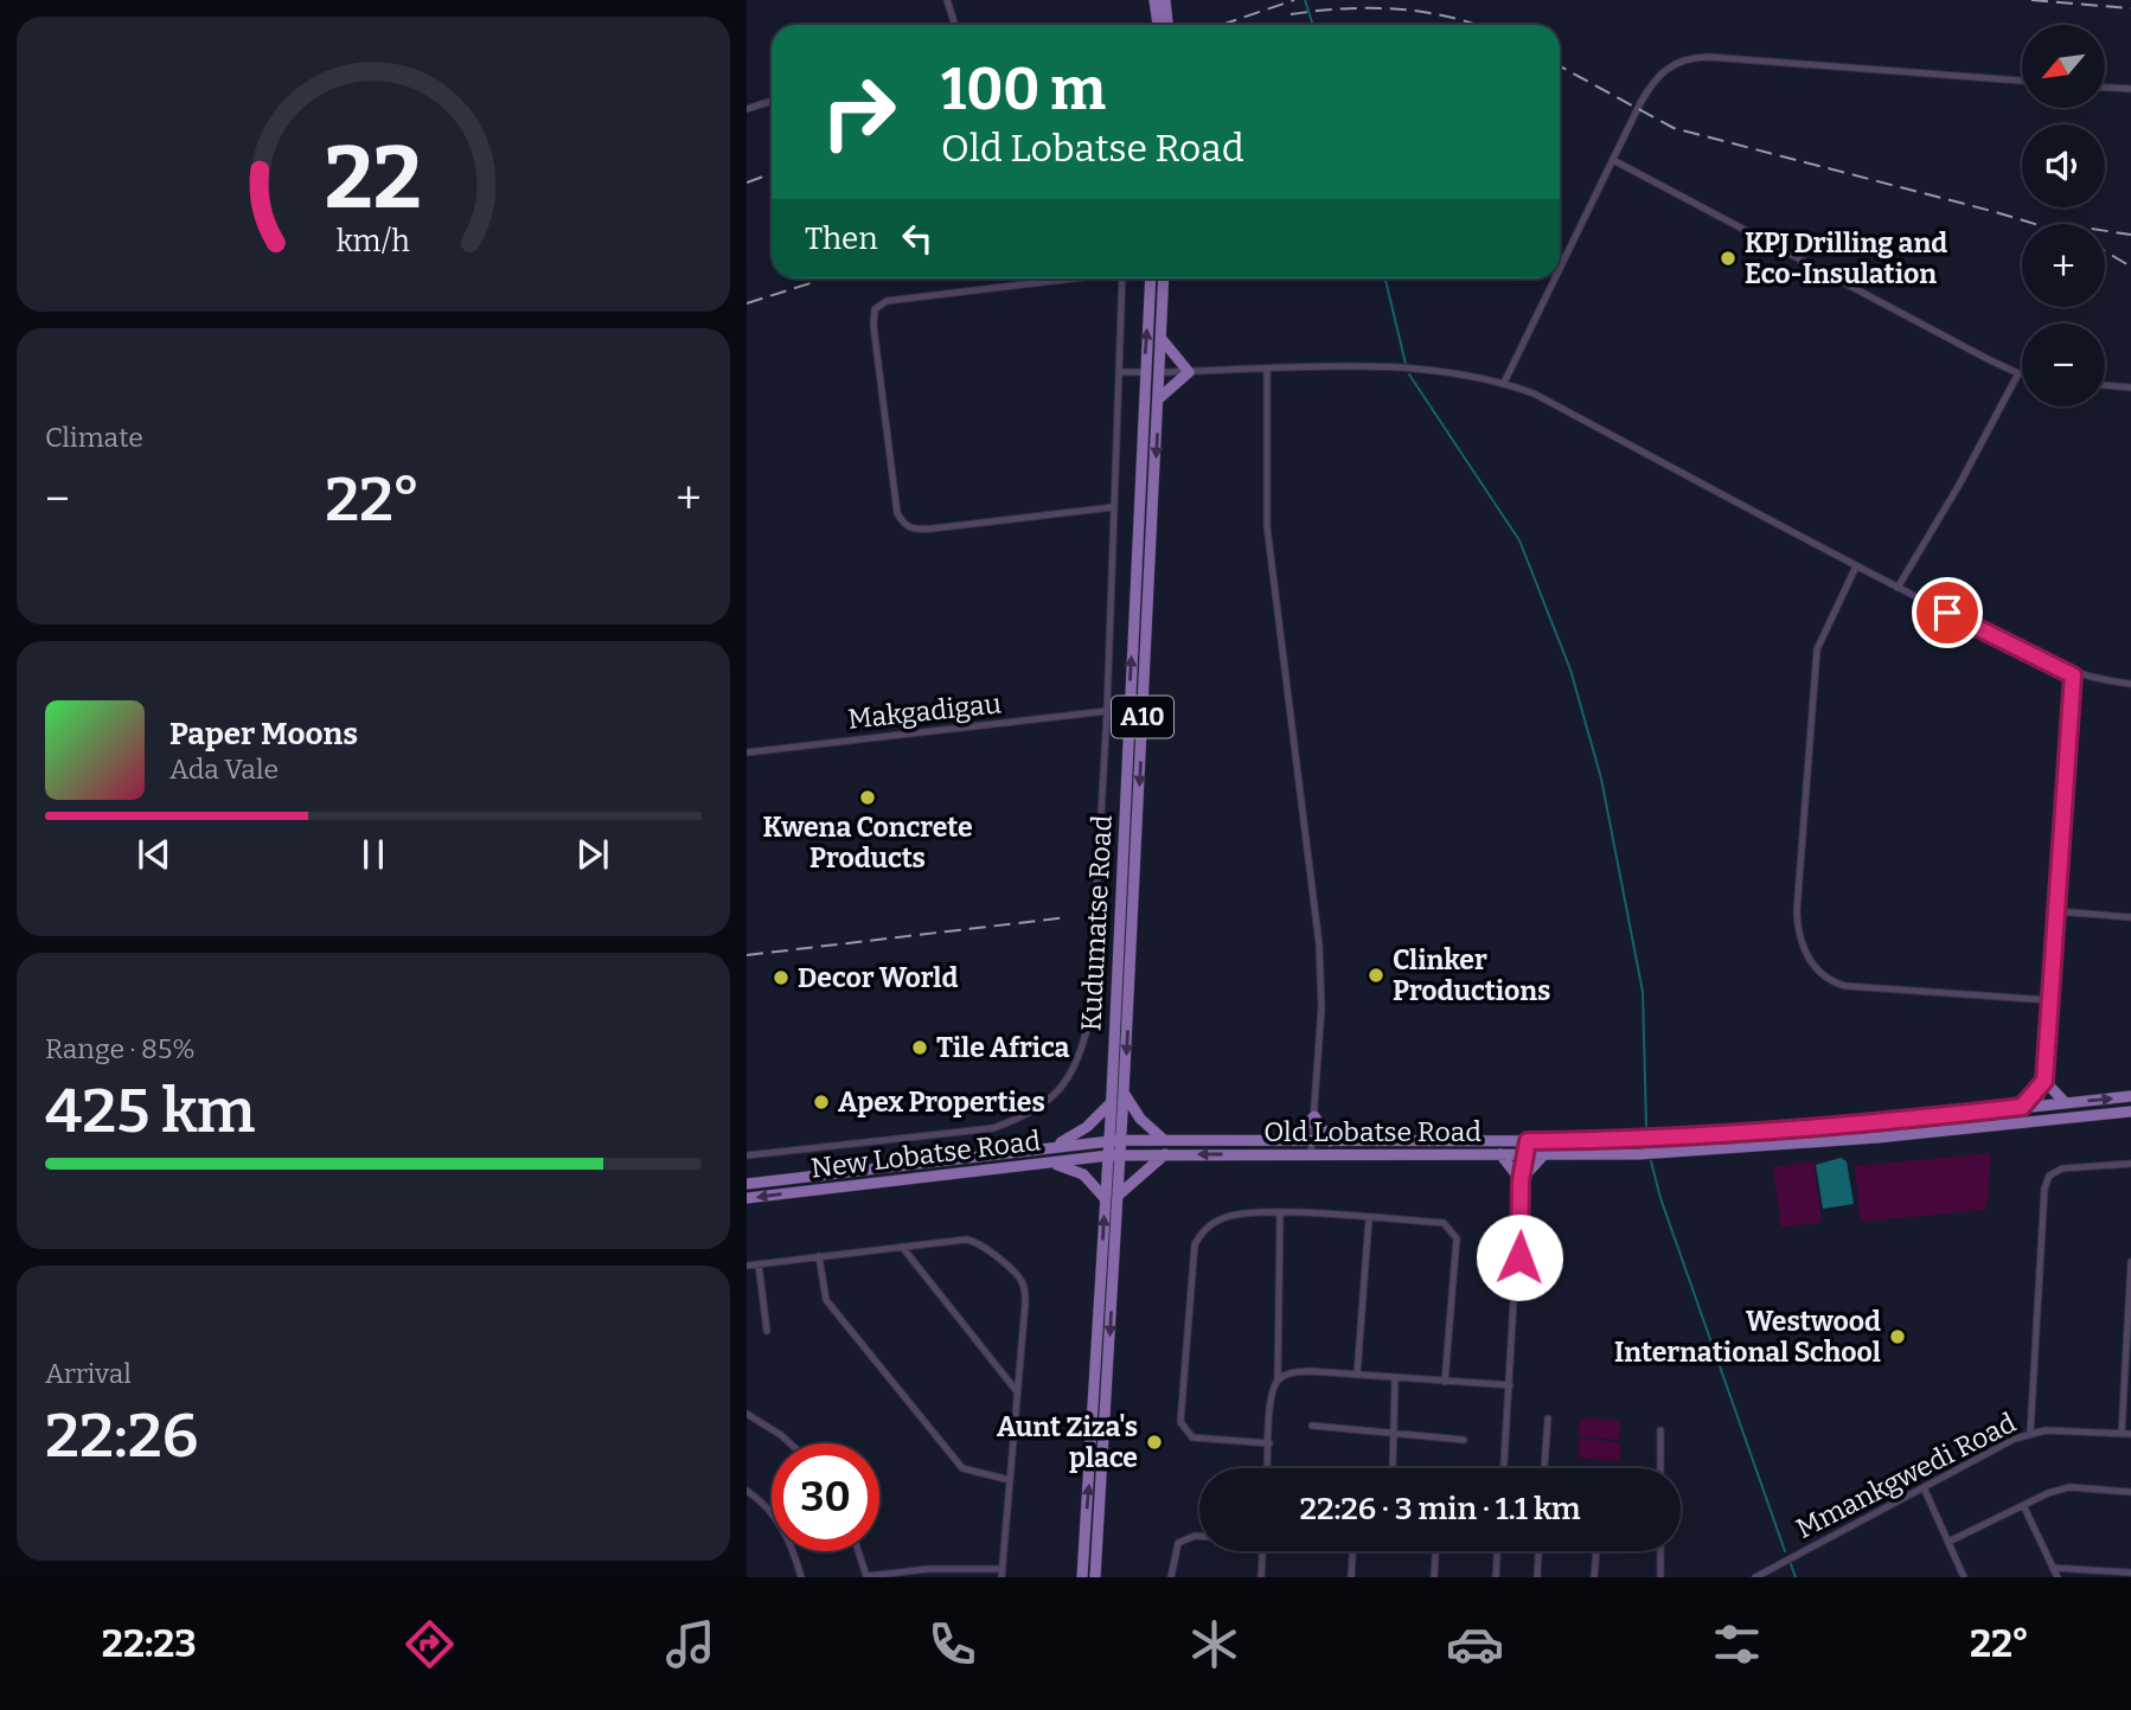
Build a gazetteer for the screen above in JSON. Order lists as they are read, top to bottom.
{
  "streets": {
    "main road": [
      "A10",
      "Kudumatse Road",
      "Old Lobatse Road",
      "New Lobatse Road"
    ],
    "street": ["Makgadigau", "Mmankgwedi Road"]
  },
  "crossings": [
    ["Kudumatse Road", "Old Lobatse Road"],
    ["Kudumatse Road", "New Lobatse Road"],
    ["Old Lobatse Road", "New Lobatse Road"]
  ],
  "places": [
    "KPJ Drilling and Eco-Insulation",
    "Kwena Concrete Products",
    "Clinker Productions",
    "Decor World",
    "Tile Africa",
    "Apex Properties",
    "Westwood International School",
    "Aunt Ziza's place"
  ],
  "north": "bottom left",
  "page": {
    "map_buttons": ["+", "−"],
    "turn": ["100 m", "Old Lobatse Road"],
    "then": "Then",
    "tile": [
      "Climate",
      ["Range · 85%", "425 km"],
      ["Arrival", "22:26"]
    ],
    "heat": ["−", "22°", "+"],
    "song": ["Paper Moons", "Ada Vale"],
    "limit": "30",
    "trip": "22:26 · 3 min · 1.1 km",
    "tabs": ["22:23", "22°"],
    "gauge": ["22", "km/h"]
  }
}
